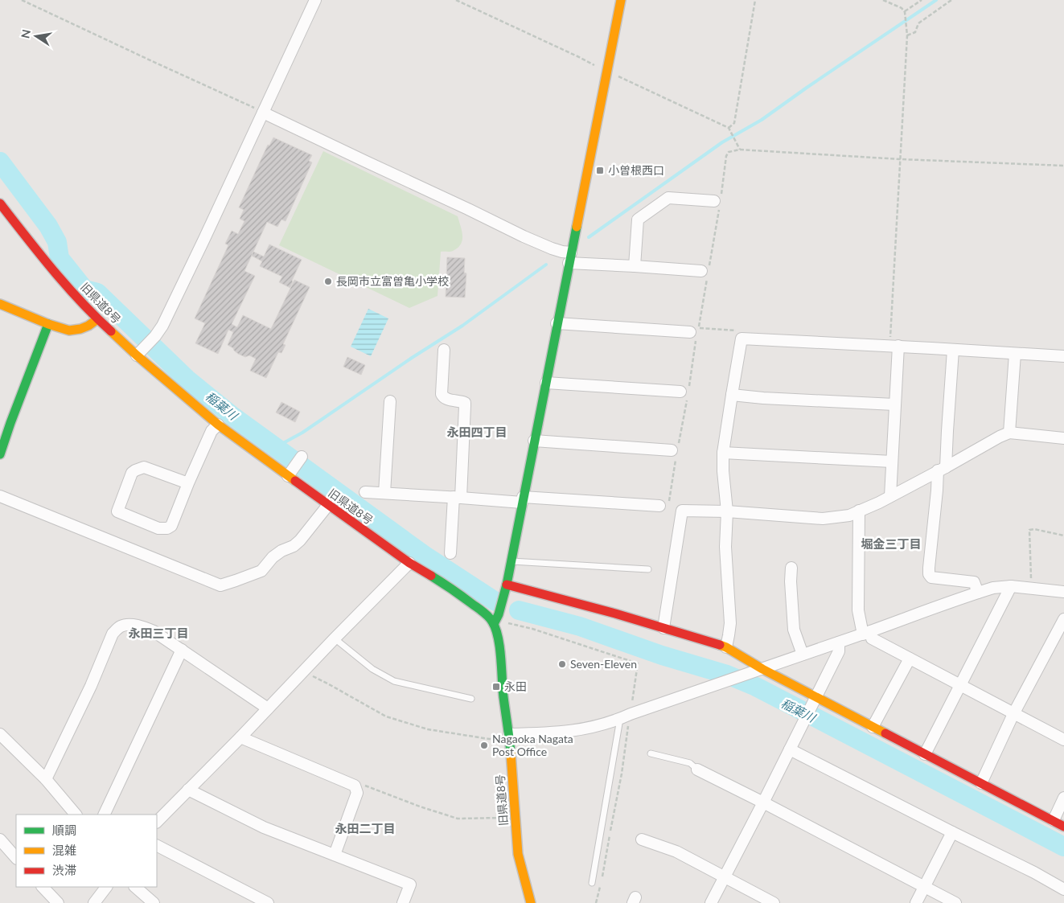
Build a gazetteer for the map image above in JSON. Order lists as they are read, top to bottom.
{
  "streets": {
    "street": ["旧県道8号"]
  },
  "districts": [
    "永田四丁目",
    "堀金三丁目",
    "永田三丁目",
    "永田二丁目"
  ],
  "water": ["稲葉川"],
  "places": {
    "transit": ["小曽根西口", "永田"],
    "other": ["長岡市立富曽亀小学校", "Seven-Eleven", "Nagaoka Nagata Post Office"]
  },
  "legend": ["順調", "混雑", "渋滞"],
  "north": "left"
}
